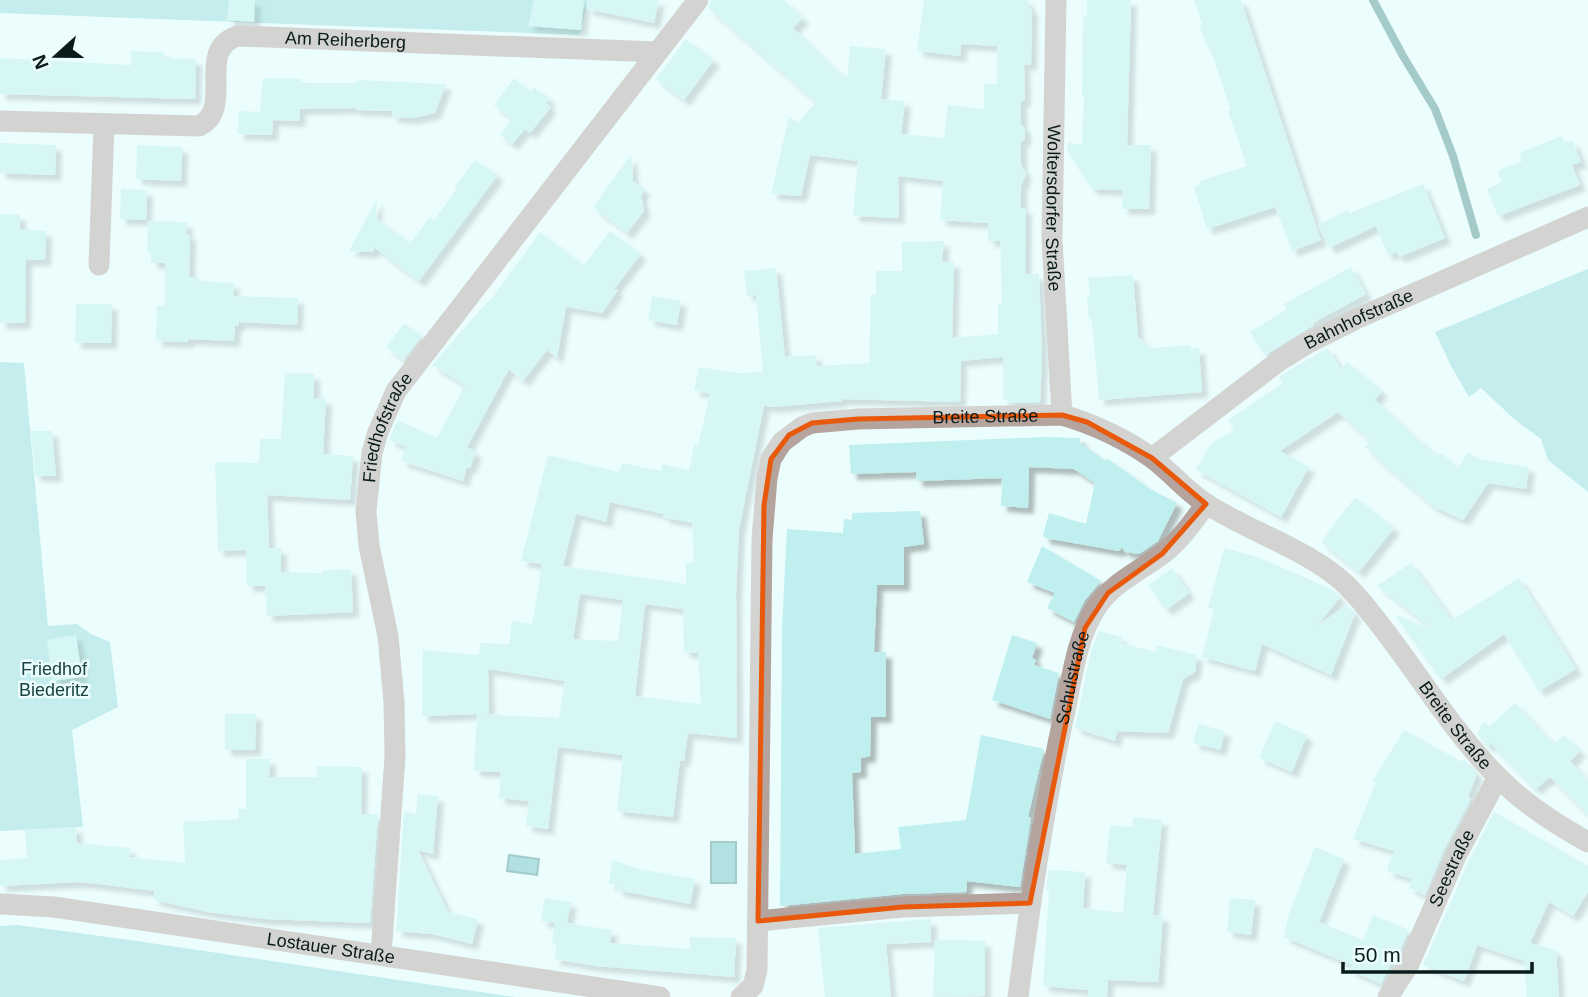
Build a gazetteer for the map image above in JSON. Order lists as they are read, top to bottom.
{
  "streets": {
    "street": [
      "Am Reiherberg",
      "Woltersdorfer Straße",
      "Bahnhofstraße",
      "Breite Straße",
      "Friedhofstraße",
      "Schulstraße",
      "Seestraße",
      "Lostauer Straße"
    ]
  },
  "crossings": [
    ["Am Reiherberg", "Friedhofstraße"],
    ["Woltersdorfer Straße", "Breite Straße"],
    ["Bahnhofstraße", "Breite Straße"],
    ["Breite Straße", "Schulstraße"],
    ["Breite Straße", "Seestraße"],
    ["Friedhofstraße", "Lostauer Straße"]
  ],
  "parks": ["Friedhof Biederitz"],
  "scale_bar": "50 m",
  "north": "left"
}
